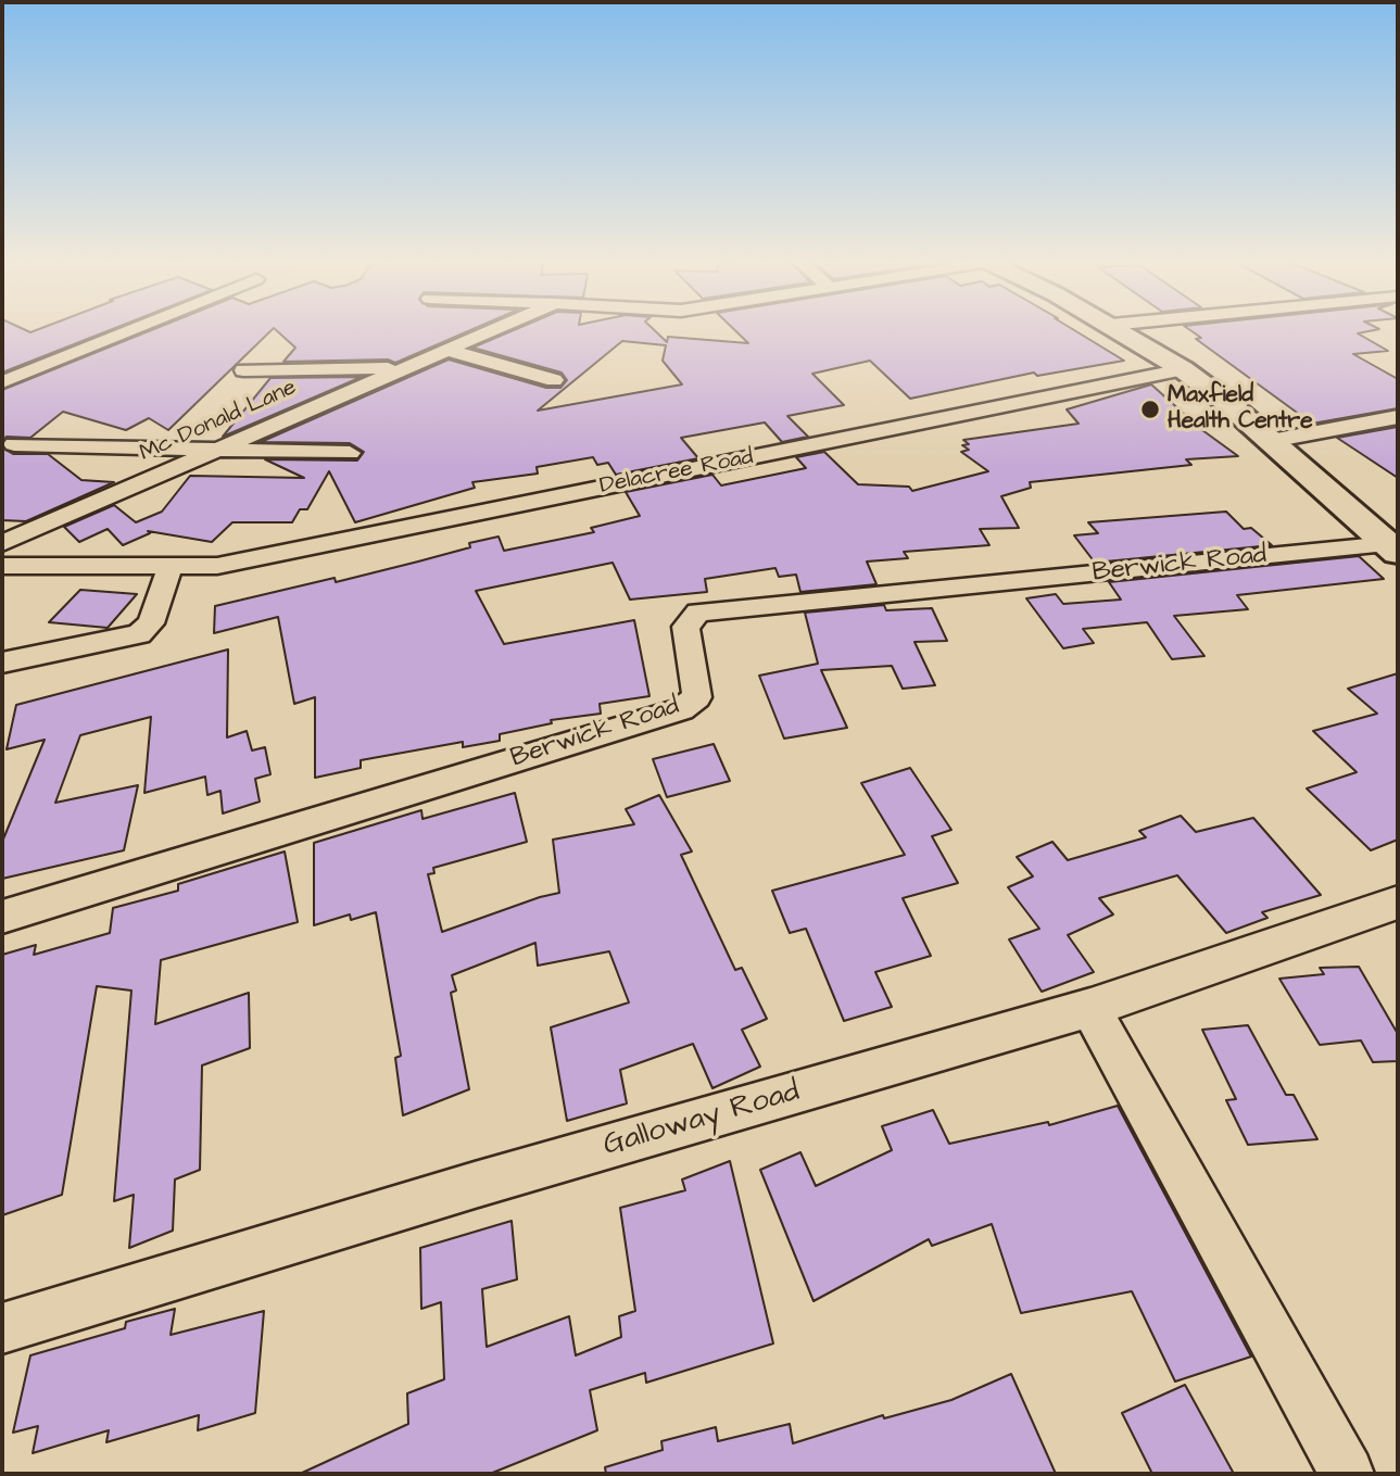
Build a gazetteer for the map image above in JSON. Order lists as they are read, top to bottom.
{
  "streets": {
    "street": [
      "Mc Donald Lane",
      "Delacree Road",
      "Berwick Road",
      "Galloway Road"
    ]
  },
  "places": ["Maxfield Health Centre"]
}
